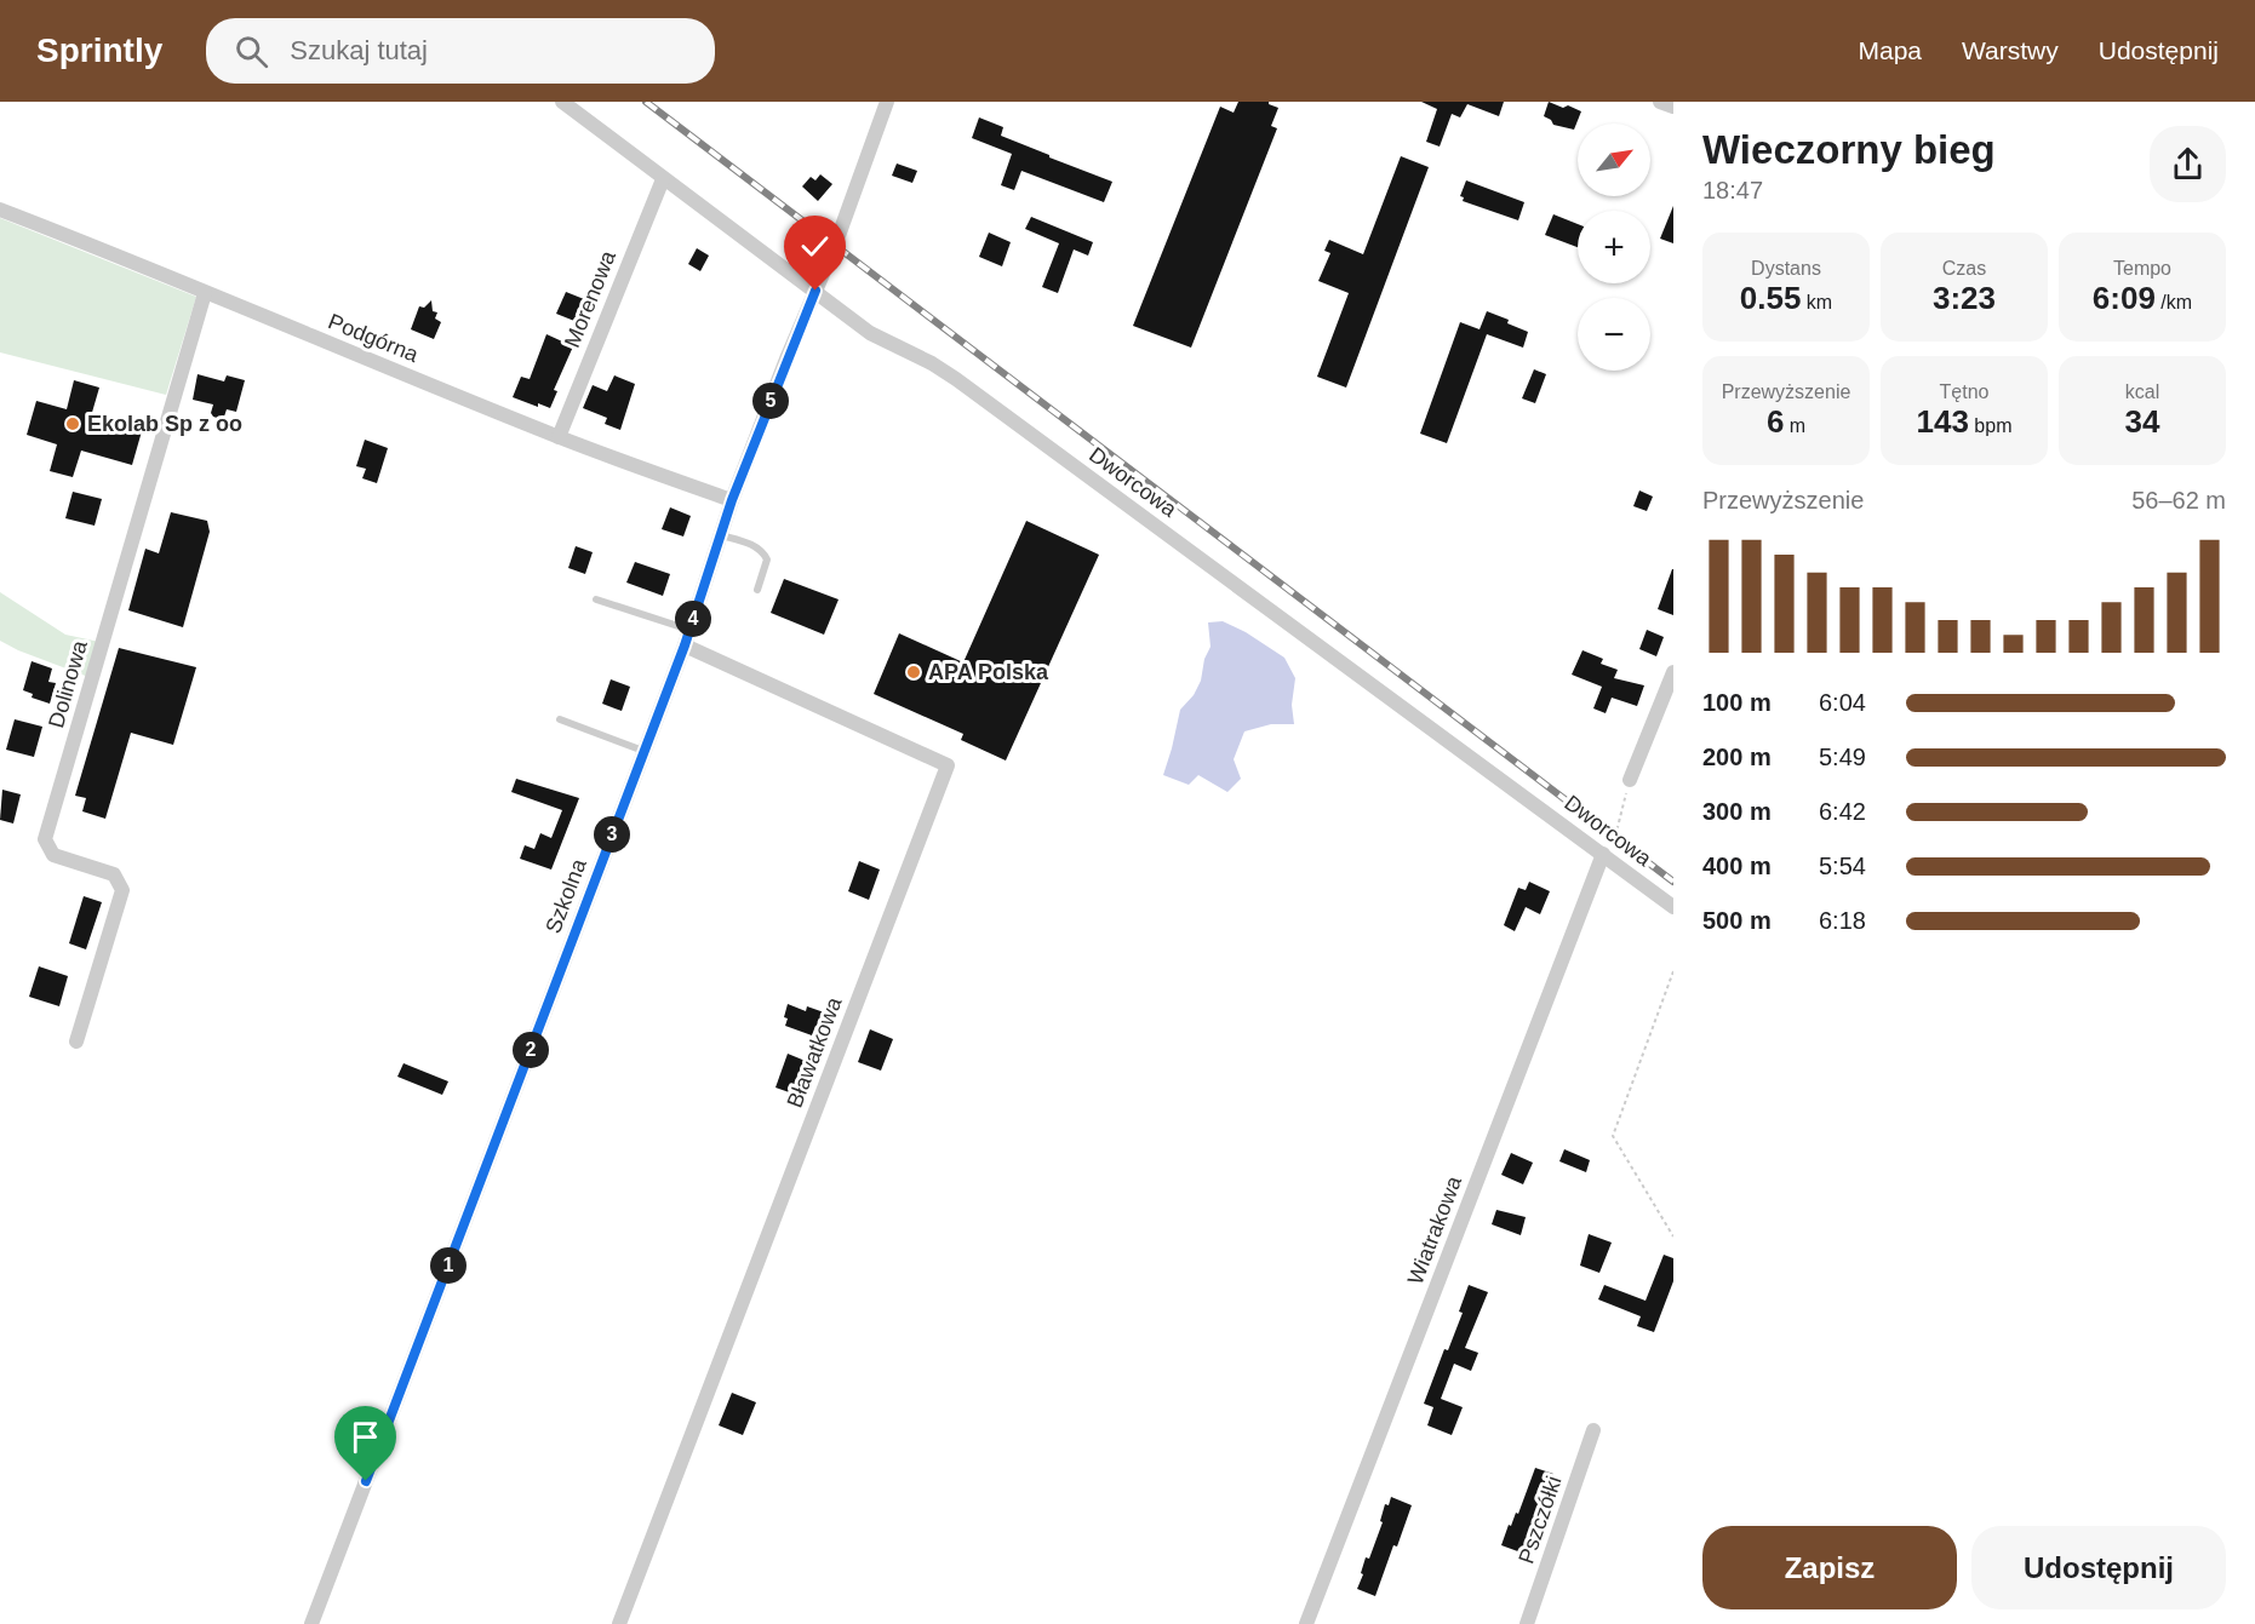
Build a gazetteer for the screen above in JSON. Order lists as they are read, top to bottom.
{
  "streets": {
    "street": [
      "Morenowa",
      "Podgórna",
      "Dworcowa",
      "Dolinowa",
      "Szkolna",
      "Bławatkowa",
      "Wiatrakowa",
      "Pszczółki"
    ]
  },
  "crossings": [
    ["Morenowa", "Podgórna"],
    ["Morenowa", "Dworcowa"],
    ["Podgórna", "Dolinowa"],
    ["Podgórna", "Szkolna"],
    ["Dworcowa", "Szkolna"],
    ["Dworcowa", "Wiatrakowa"],
    ["Szkolna", "Bławatkowa"]
  ],
  "places": ["Ekolab Sp z oo", "APA Polska"],
  "north": "top right",
  "page": {
    "header": "Sprintly",
    "search": "Szukaj tutaj",
    "nav": ["Mapa", "Warstwy", "Udostępnij"],
    "heading": ["Wieczorny bieg", "18:47"],
    "map_buttons": ["+", "−"],
    "stats": [
      ["Dystans", "0.55 km"],
      ["Czas", "3:23"],
      ["Tempo", "6:09 /km"],
      ["Przewyższenie", "6 m"],
      ["Tętno", "143 bpm"],
      ["kcal", "34"]
    ],
    "pins": [
      "5",
      "4",
      "3",
      "2",
      "1"
    ],
    "chart": ["Przewyższenie", "56–62 m"],
    "list": [
      {
        "name": "100 m",
        "note": "6:04"
      },
      {
        "name": "200 m",
        "note": "5:49"
      },
      {
        "name": "300 m",
        "note": "6:42"
      },
      {
        "name": "400 m",
        "note": "5:54"
      },
      {
        "name": "500 m",
        "note": "6:18"
      }
    ],
    "buttons": ["Zapisz", "Udostępnij"]
  }
}
